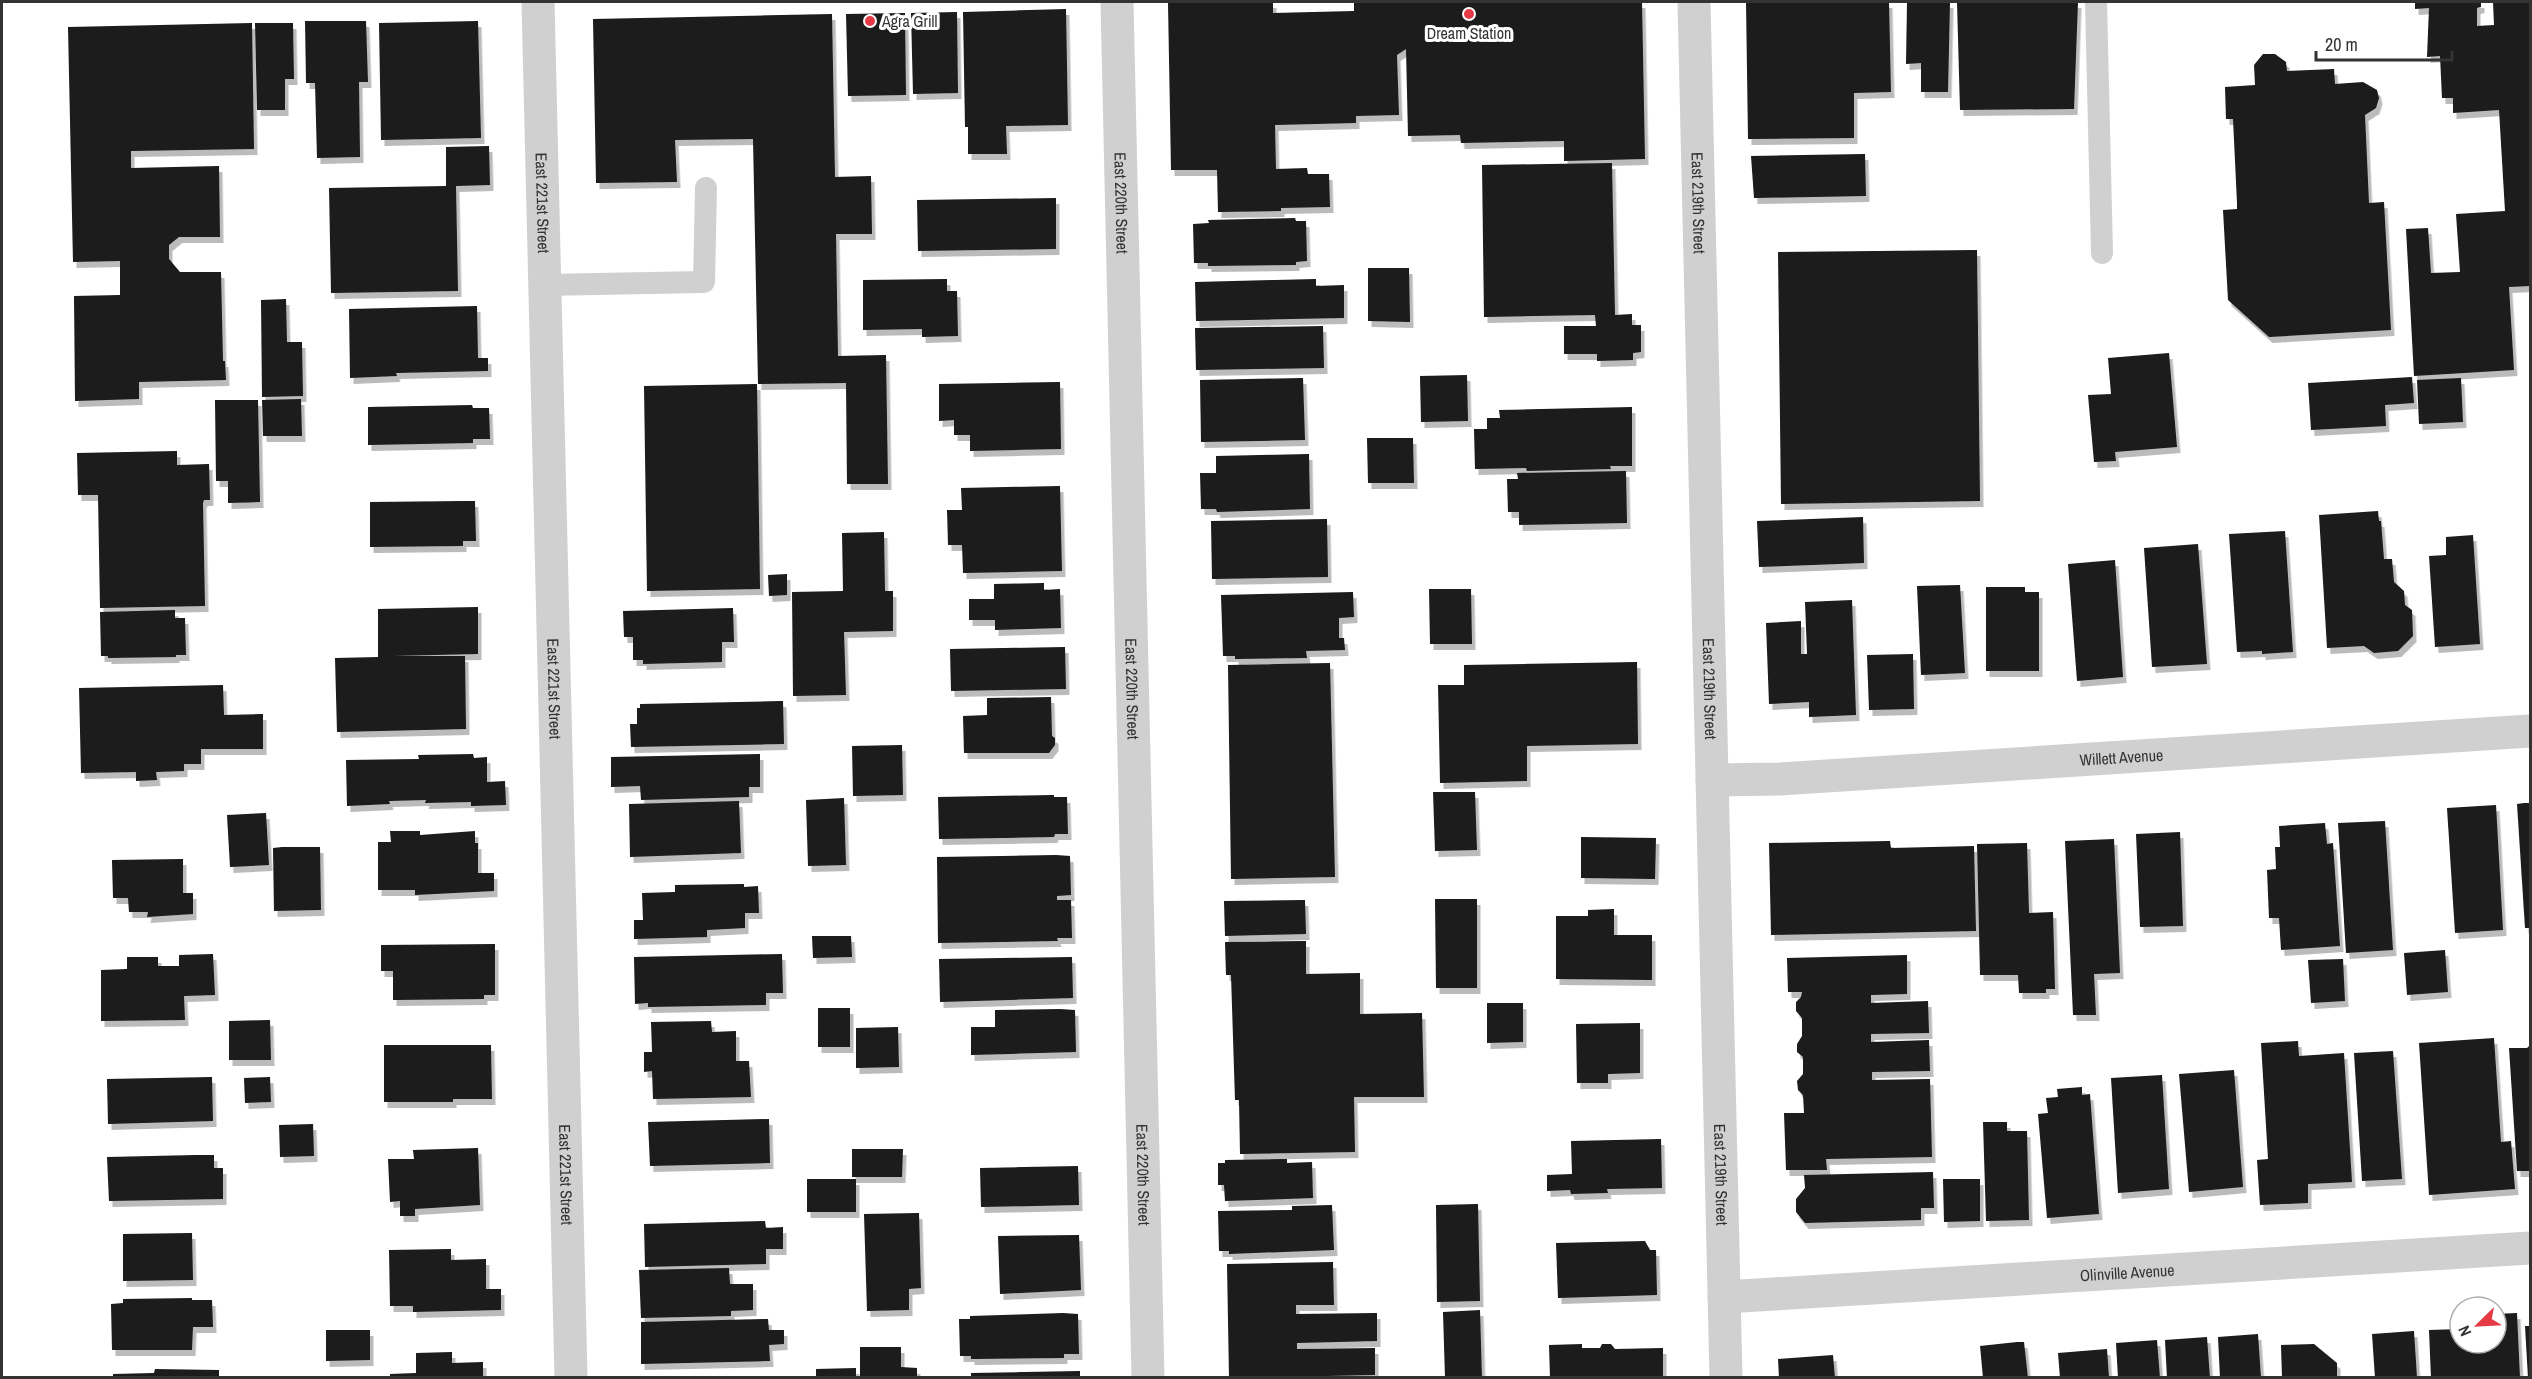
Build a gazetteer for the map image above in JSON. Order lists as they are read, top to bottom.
{
  "streets": {
    "street": [
      "East 221st Street",
      "East 220th Street",
      "East 219th Street",
      "Willett Avenue",
      "Olinville Avenue"
    ]
  },
  "crossings": [
    ["East 219th Street", "Willett Avenue"],
    ["East 219th Street", "Olinville Avenue"]
  ],
  "places": ["Dream Station", "Agra Grill"],
  "scale_bar": "20 m",
  "north": "bottom left"
}
